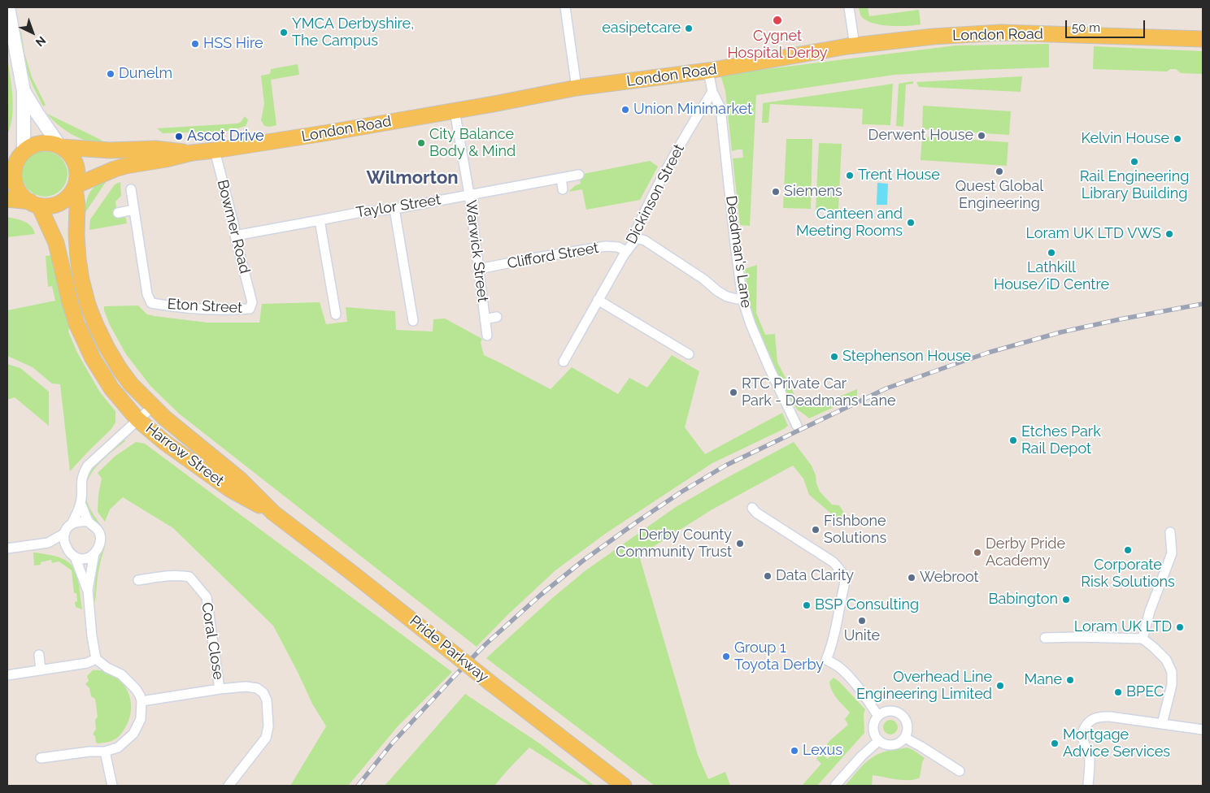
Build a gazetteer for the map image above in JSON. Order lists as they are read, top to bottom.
{
  "streets": {
    "main road": ["London Road", "Harrow Street", "Pride Parkway"],
    "street": [
      "Dickinson Street",
      "Taylor Street",
      "Bowmer Road",
      "Warwick Street",
      "Deadman's Lane",
      "Clifford Street",
      "Eton Street",
      "Coral Close"
    ]
  },
  "crossings": [
    ["London Road", "Bowmer Road"],
    ["London Road", "Warwick Street"],
    ["London Road", "Deadman's Lane"],
    ["London Road", "Harrow Street"],
    ["Dickinson Street", "Deadman's Lane"],
    ["Dickinson Street", "Clifford Street"],
    ["Taylor Street", "Bowmer Road"],
    ["Taylor Street", "Warwick Street"],
    ["Bowmer Road", "Eton Street"],
    ["Warwick Street", "Clifford Street"],
    ["Harrow Street", "Pride Parkway"]
  ],
  "districts": ["Wilmorton"],
  "places": [
    "Cygnet Hospital Derby",
    "easipetcare",
    "YMCA Derbyshire, The Campus",
    "HSS Hire",
    "Dunelm",
    "Union Minimarket",
    "Derwent House",
    "Ascot Drive",
    "Kelvin House",
    "City Balance Body & Mind",
    "Rail Engineering Library Building",
    "Quest Global Engineering",
    "Trent House",
    "Siemens",
    "Canteen and Meeting Rooms",
    "Loram UK LTD VWS",
    "Lathkill House/iD Centre",
    "Stephenson House",
    "RTC Private Car Park - Deadmans Lane",
    "Etches Park Rail Depot",
    "Fishbone Solutions",
    "Derby County Community Trust",
    "Corporate Risk Solutions",
    "Derby Pride Academy",
    "Data Clarity",
    "Webroot",
    "Babington",
    "BSP Consulting",
    "Unite",
    "Loram UK LTD",
    "Group 1 Toyota Derby",
    "Mane",
    "Overhead Line Engineering Limited",
    "BPEC",
    "Mortgage Advice Services",
    "Lexus"
  ],
  "scale_bar": "50 m",
  "north": "bottom right"
}
